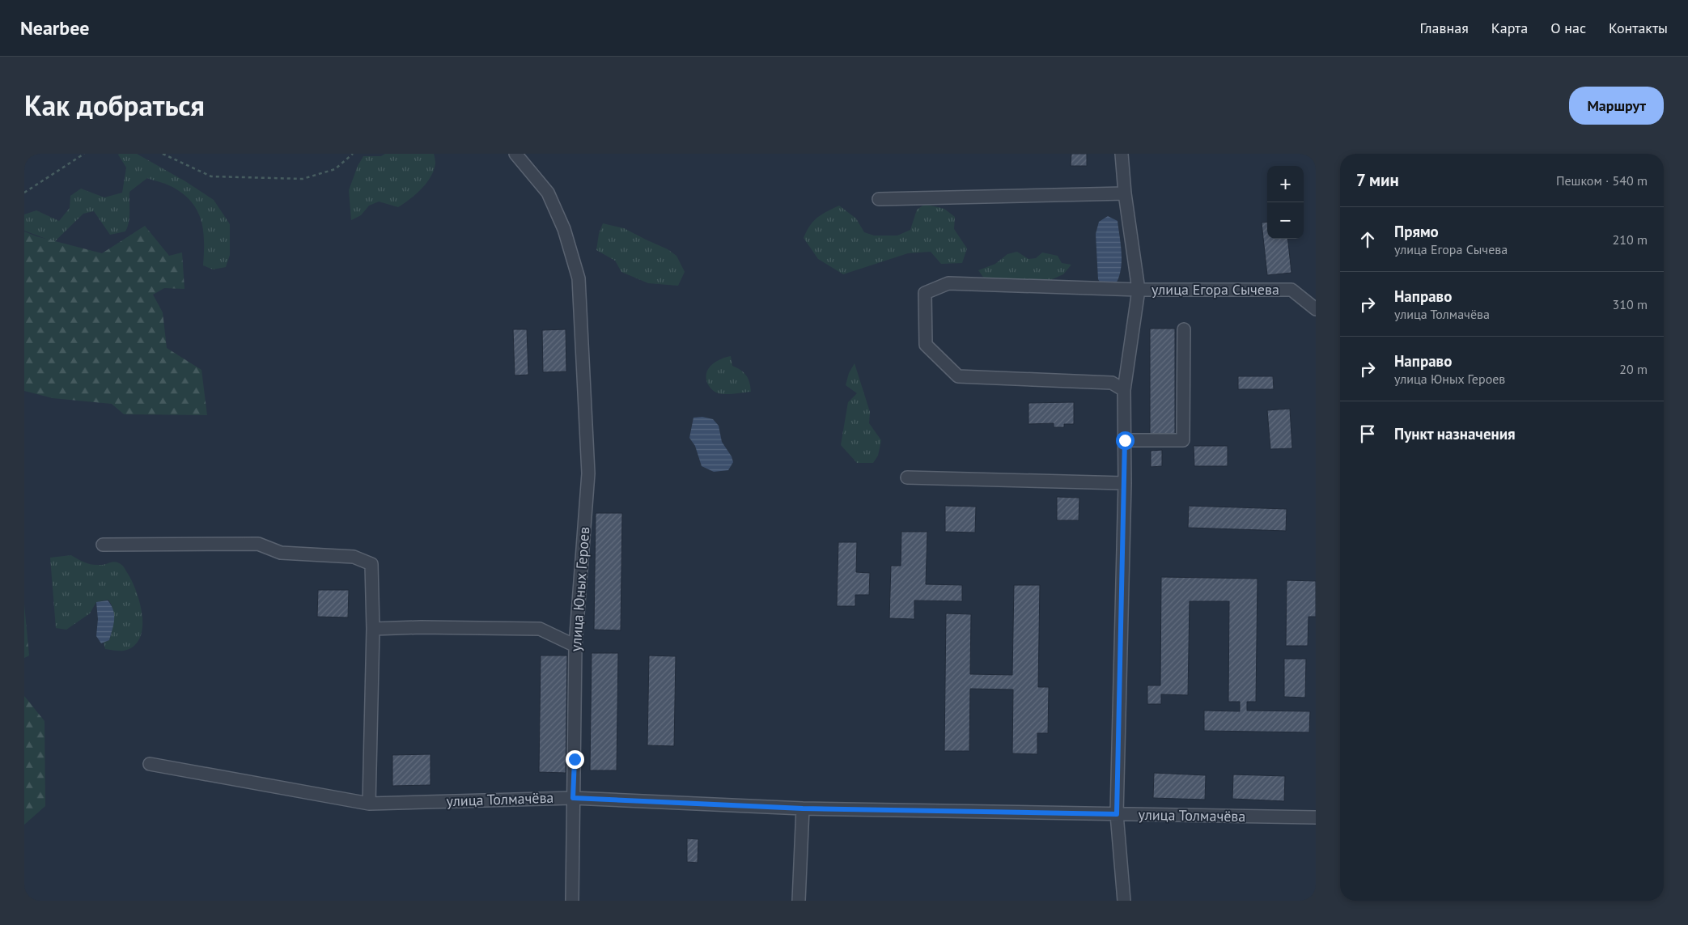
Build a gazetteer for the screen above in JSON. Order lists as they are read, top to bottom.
{
  "streets": {
    "street": ["улица Егора Сычева", "улица Юных Героев", "улица Толмачёва"]
  },
  "crossings": [
    ["улица Егора Сычева", "улица Толмачёва"],
    ["улица Юных Героев", "улица Толмачёва"]
  ],
  "page": {
    "header": "Nearbee",
    "nav": [
      "Главная",
      "Карта",
      "О нас",
      "Контакты"
    ],
    "title": "Как добраться",
    "buttons": "Маршрут",
    "heading": ["7 мин", "Пешком · 540 m"],
    "map_buttons": ["+", "−"],
    "list": [
      ["Прямо", "улица Егора Сычева", "210 m"],
      ["Направо", "улица Толмачёва", "310 m"],
      ["Направо", "улица Юных Героев", "20 m"],
      "Пункт назначения"
    ]
  }
}
